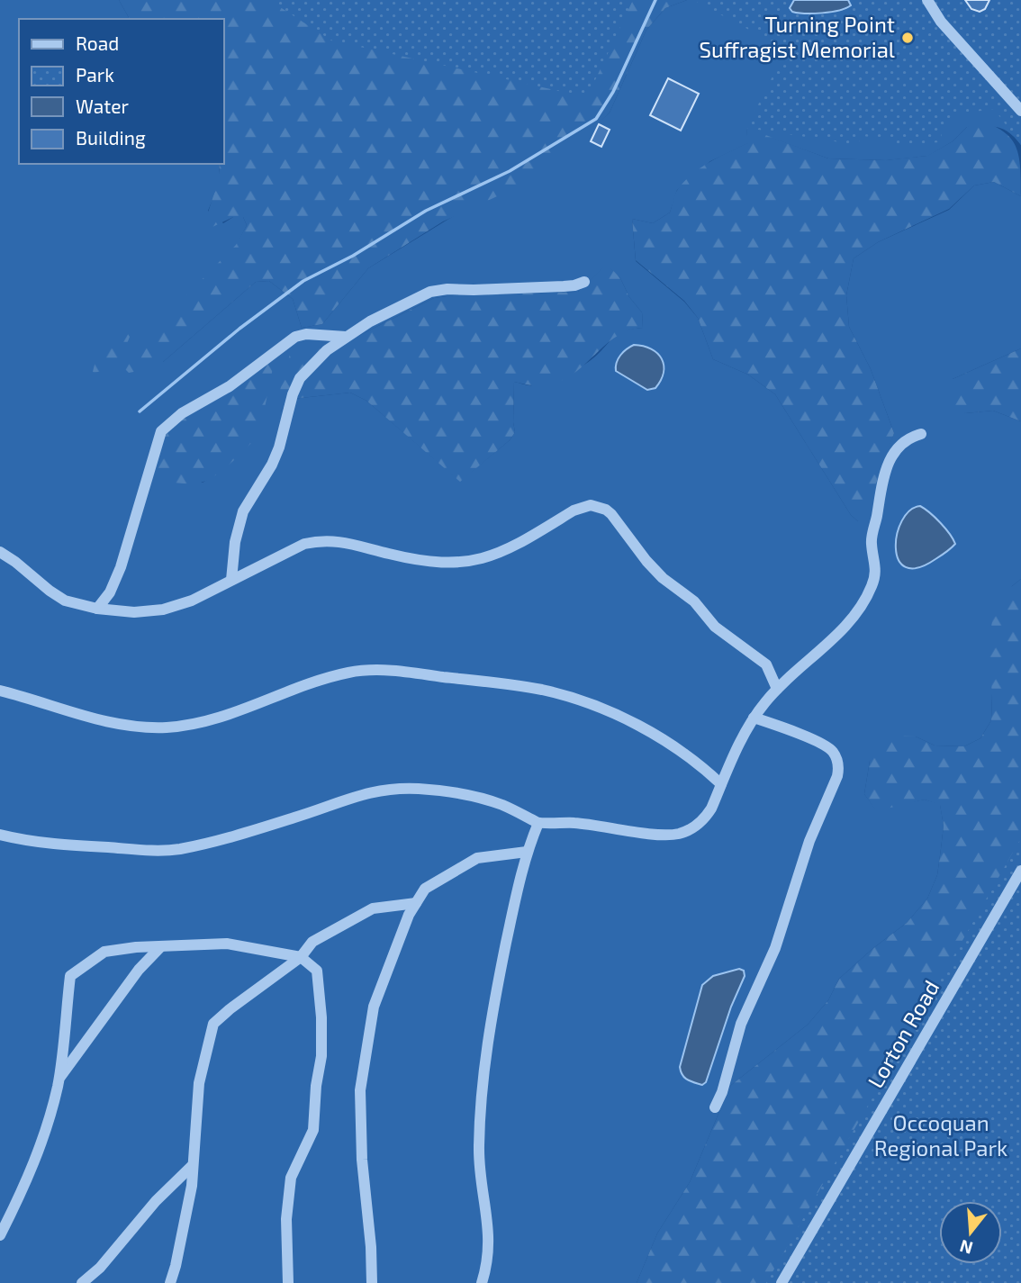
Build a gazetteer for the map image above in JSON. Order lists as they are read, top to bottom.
{
  "streets": {
    "street": ["Lorton Road"]
  },
  "parks": ["Occoquan Regional Park"],
  "places": ["Turning Point Suffragist Memorial"],
  "legend": [
    "Road",
    "Park",
    "Water",
    "Building"
  ],
  "north": "bottom"
}
